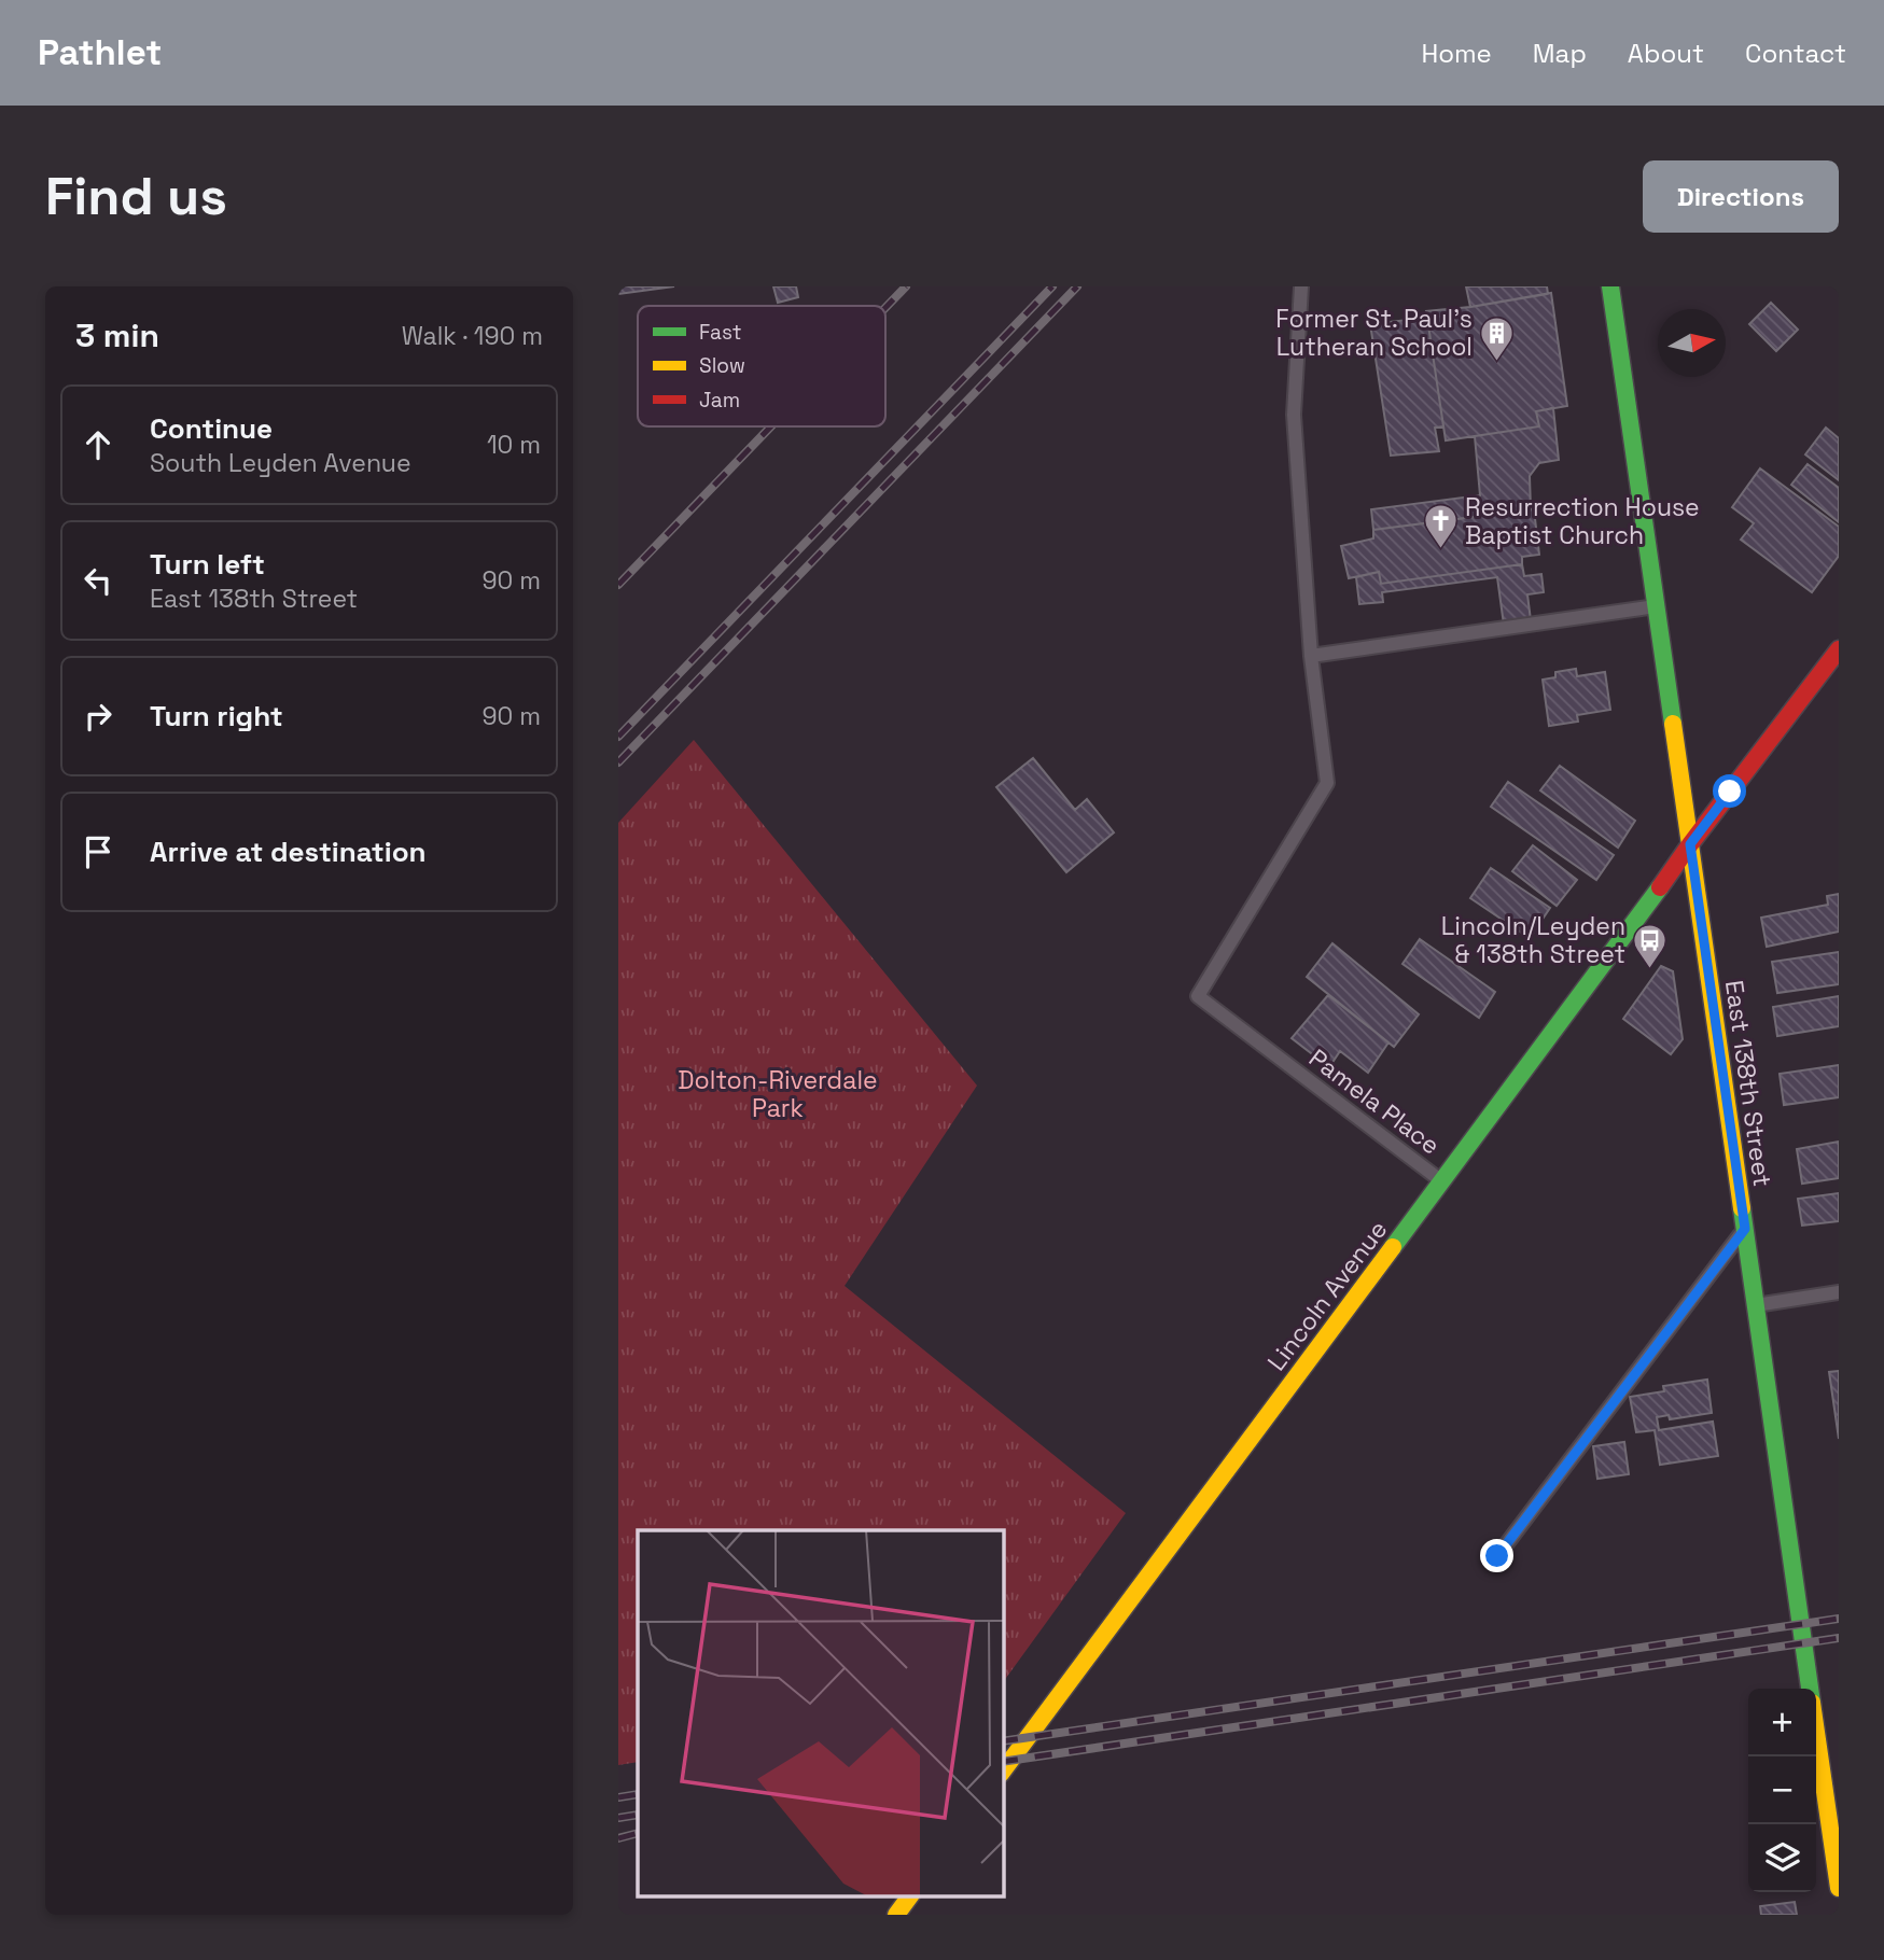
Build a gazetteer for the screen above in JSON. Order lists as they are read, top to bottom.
{
  "streets": {
    "street": ["East 138th Street", "Lincoln Avenue"],
    "lane": ["Pamela Place"]
  },
  "crossings": [
    ["East 138th Street", "Lincoln Avenue"],
    ["Pamela Place", "Lincoln Avenue"]
  ],
  "parks": ["Dolton-Riverdale Park"],
  "places": {
    "building": ["Former St. Paul's Lutheran School"],
    "church": ["Resurrection House Baptist Church"],
    "bus stop": ["Lincoln/Leyden & 138th Street"]
  },
  "legend": ["Fast", "Slow", "Jam"],
  "north": "right",
  "page": {
    "header": "Pathlet",
    "nav": [
      "Home",
      "Map",
      "About",
      "Contact"
    ],
    "buttons": "Directions",
    "title": "Find us",
    "heading": ["3 min", "Walk · 190 m"],
    "list": [
      ["Continue", "South Leyden Avenue", "10 m"],
      ["Turn left", "East 138th Street", "90 m"],
      ["Turn right", "90 m"],
      "Arrive at destination"
    ],
    "map_buttons": ["+", "−"]
  }
}
